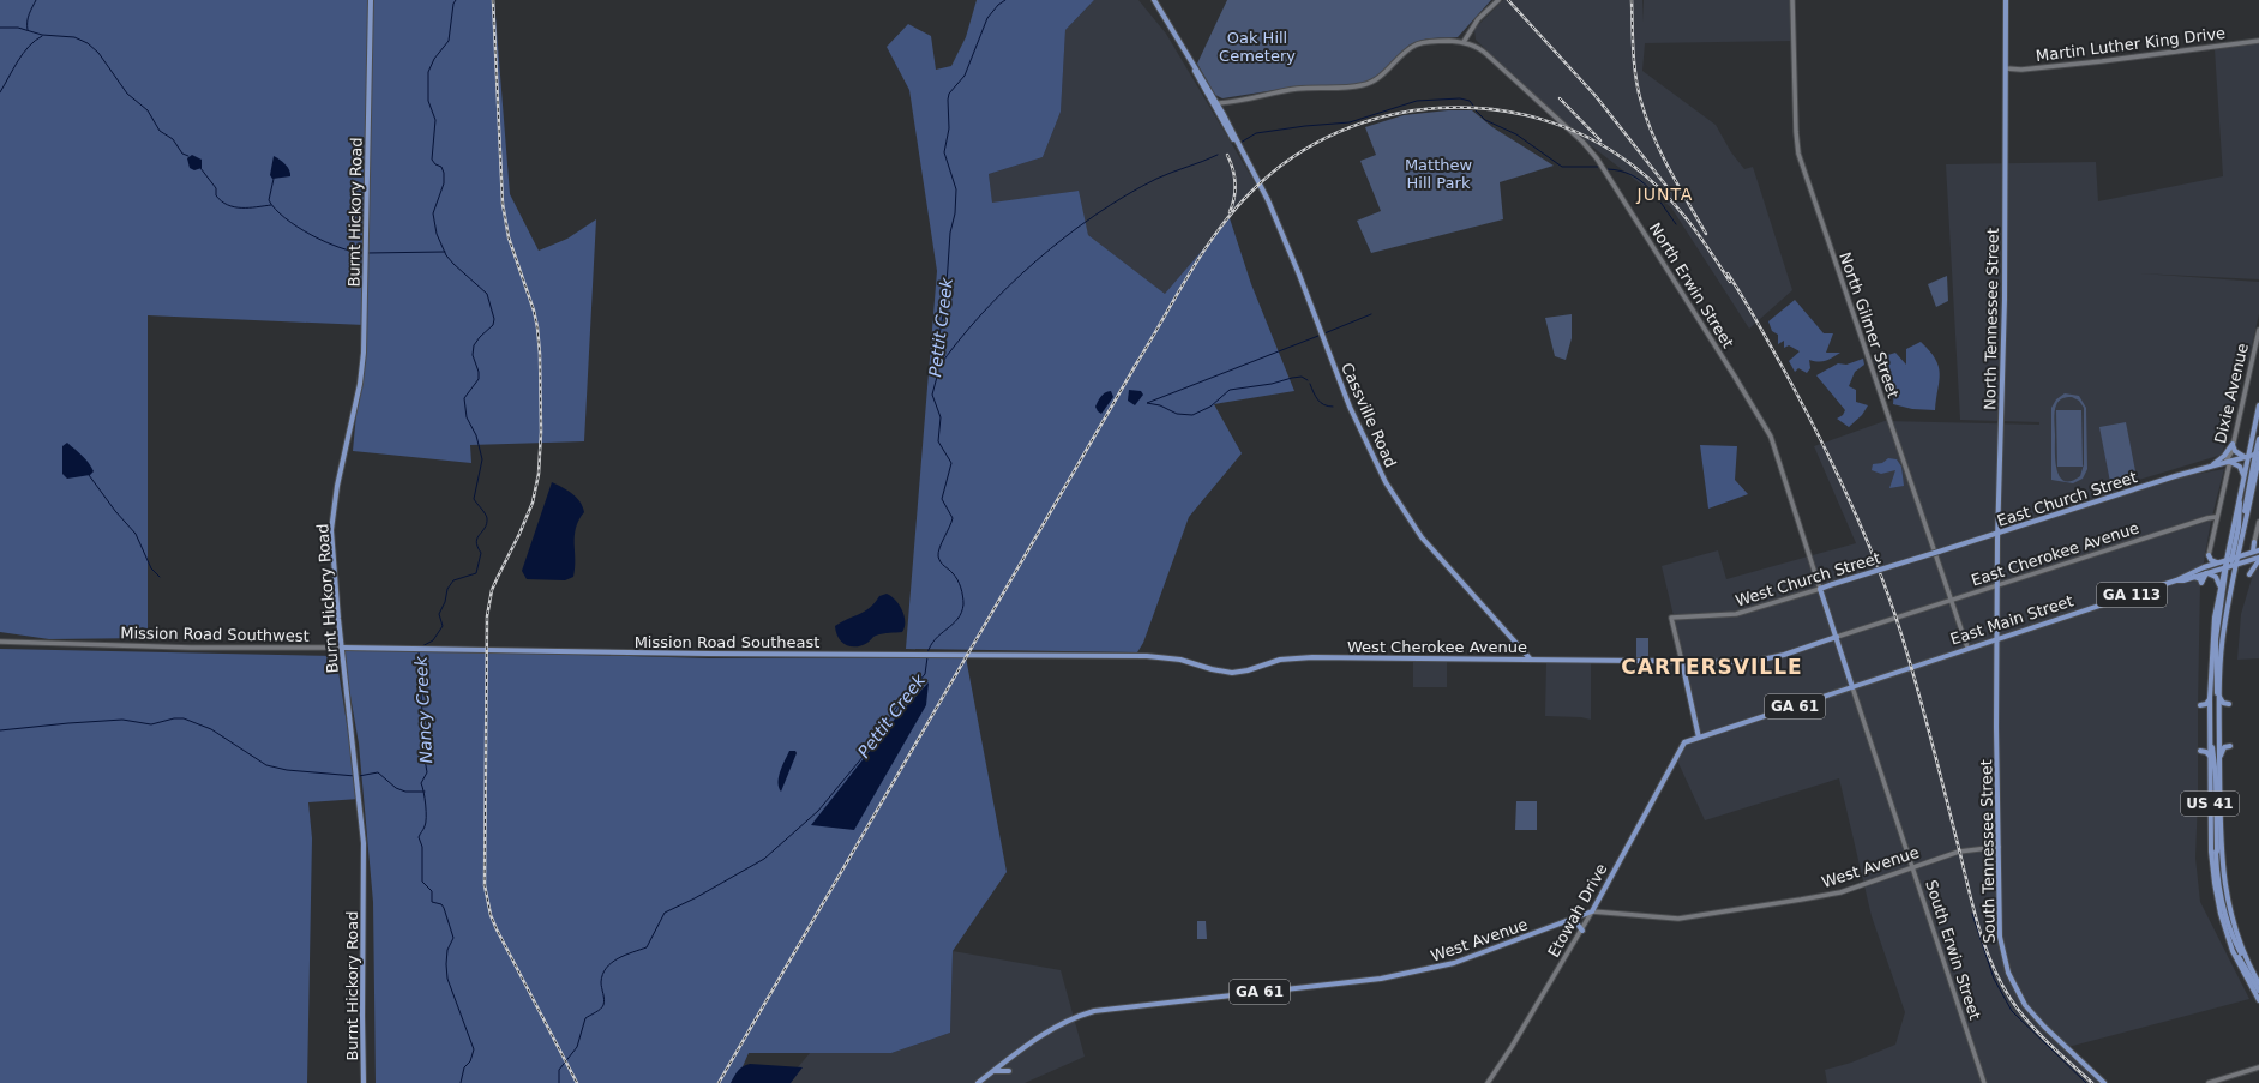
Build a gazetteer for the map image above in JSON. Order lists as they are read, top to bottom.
{
  "streets": {
    "main road": [
      "Burnt Hickory Road",
      "North Erwin Street",
      "North Tennessee Street",
      "Cassville Road",
      "East Church Street",
      "West Church Street",
      "GA 113",
      "East Main Street",
      "Mission Road Southwest",
      "Mission Road Southeast",
      "West Cherokee Avenue",
      "GA 61",
      "US 41",
      "South Tennessee Street",
      "West Avenue",
      "Etowah Drive"
    ],
    "street": [
      "Martin Luther King Drive",
      "North Gilmer Street",
      "Dixie Avenue",
      "East Cherokee Avenue",
      "South Erwin Street"
    ]
  },
  "crossings": [
    ["Martin Luther King Drive", "North Tennessee Street"],
    ["Burnt Hickory Road", "Mission Road Southwest"],
    ["North Erwin Street", "Cassville Road"],
    ["North Erwin Street", "West Church Street"],
    ["North Erwin Street", "East Main Street"],
    ["North Erwin Street", "West Cherokee Avenue"],
    ["North Erwin Street", "GA 61"],
    ["North Erwin Street", "South Erwin Street"],
    ["North Tennessee Street", "East Church Street"],
    ["North Tennessee Street", "East Cherokee Avenue"],
    ["North Tennessee Street", "East Main Street"],
    ["North Tennessee Street", "South Tennessee Street"],
    ["North Gilmer Street", "East Cherokee Avenue"],
    ["North Gilmer Street", "East Main Street"],
    ["Dixie Avenue", "East Church Street"],
    ["Dixie Avenue", "East Cherokee Avenue"],
    ["Cassville Road", "West Cherokee Avenue"],
    ["East Church Street", "West Church Street"],
    ["East Church Street", "US 41"],
    ["East Cherokee Avenue", "West Cherokee Avenue"],
    ["West Church Street", "West Cherokee Avenue"],
    ["East Main Street", "GA 61"],
    ["East Main Street", "US 41"],
    ["East Main Street", "South Tennessee Street"],
    ["East Main Street", "South Erwin Street"],
    ["Mission Road Southwest", "Mission Road Southeast"],
    ["Mission Road Southeast", "West Cherokee Avenue"],
    ["GA 61", "Etowah Drive"],
    ["GA 61", "South Erwin Street"],
    ["South Tennessee Street", "West Avenue"],
    ["West Avenue", "Etowah Drive"],
    ["West Avenue", "South Erwin Street"]
  ],
  "districts": ["JUNTA", "CARTERSVILLE"],
  "water": ["Pettit Creek", "Nancy Creek"],
  "parks": ["Oak Hill Cemetery", "Matthew Hill Park"]
}
